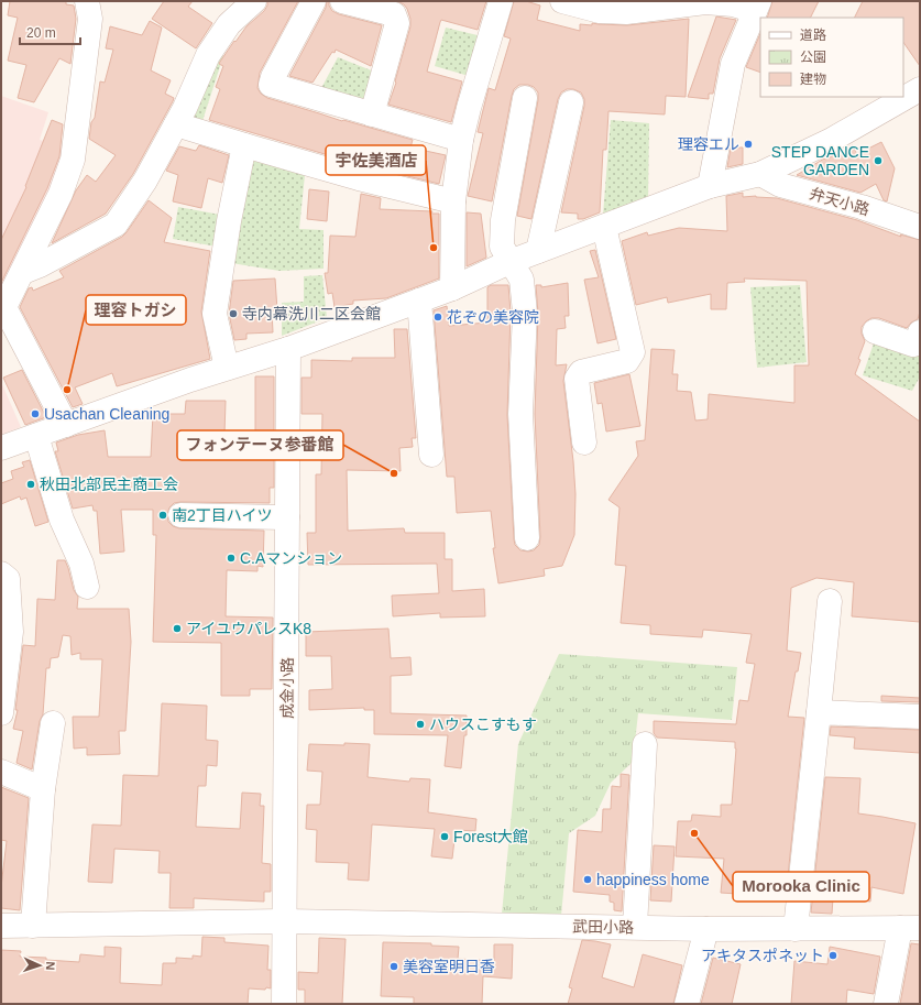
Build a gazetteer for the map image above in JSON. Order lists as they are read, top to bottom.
{
  "streets": {
    "street": ["弁天小路", "成金小路", "武田小路"]
  },
  "crossings": [
    ["成金小路", "武田小路"]
  ],
  "places": [
    "理容エル",
    "STEP DANCE GARDEN",
    "宇佐美酒店",
    "寺内幕洗川二区会館",
    "花ぞの美容院",
    "理容トガシ",
    "Usachan Cleaning",
    "フォンテーヌ参番館",
    "秋田北部民主商工会",
    "南2丁目ハイツ",
    "C.Aマンション",
    "アイユウパレスK8",
    "ハウスこすもす",
    "Morooka Clinic",
    "Forest大館",
    "happiness home",
    "アキタスポネット",
    "美容室明日香"
  ],
  "legend": ["道路", "公園", "建物"],
  "scale_bar": "20 m",
  "north": "right"
}
